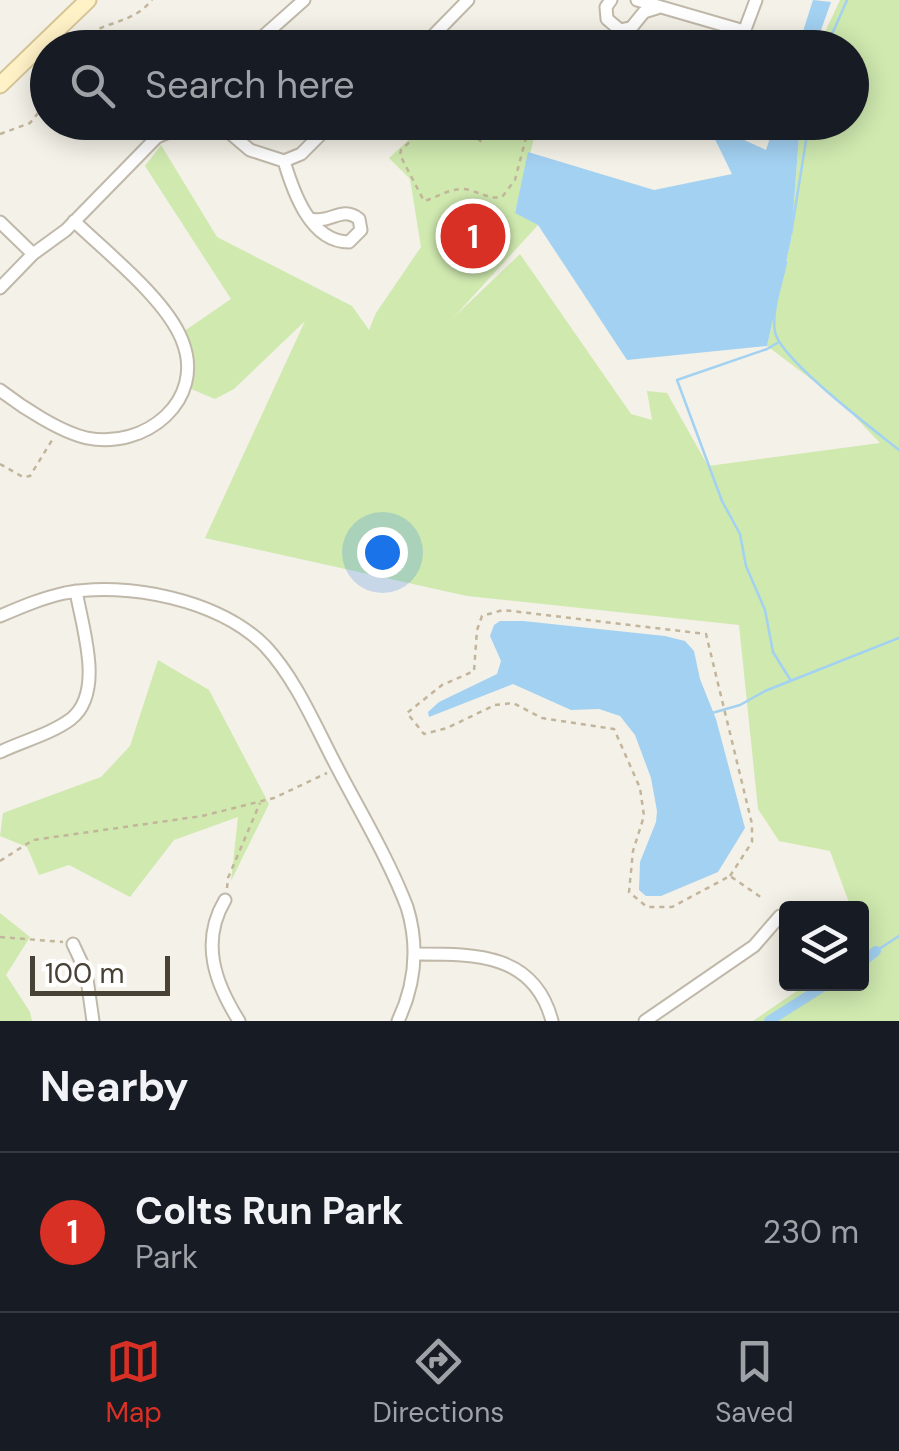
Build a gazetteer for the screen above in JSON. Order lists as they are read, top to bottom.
{
  "scale_bar": "100 m",
  "page": {
    "search": "Search here",
    "pins": "1",
    "scale": "100 m",
    "heading": "Nearby",
    "list": [
      {
        "mark": "1",
        "name": "Colts Run Park",
        "note": "Park",
        "value": "230 m"
      }
    ],
    "nav": ["Map", "Directions", "Saved"]
  }
}
